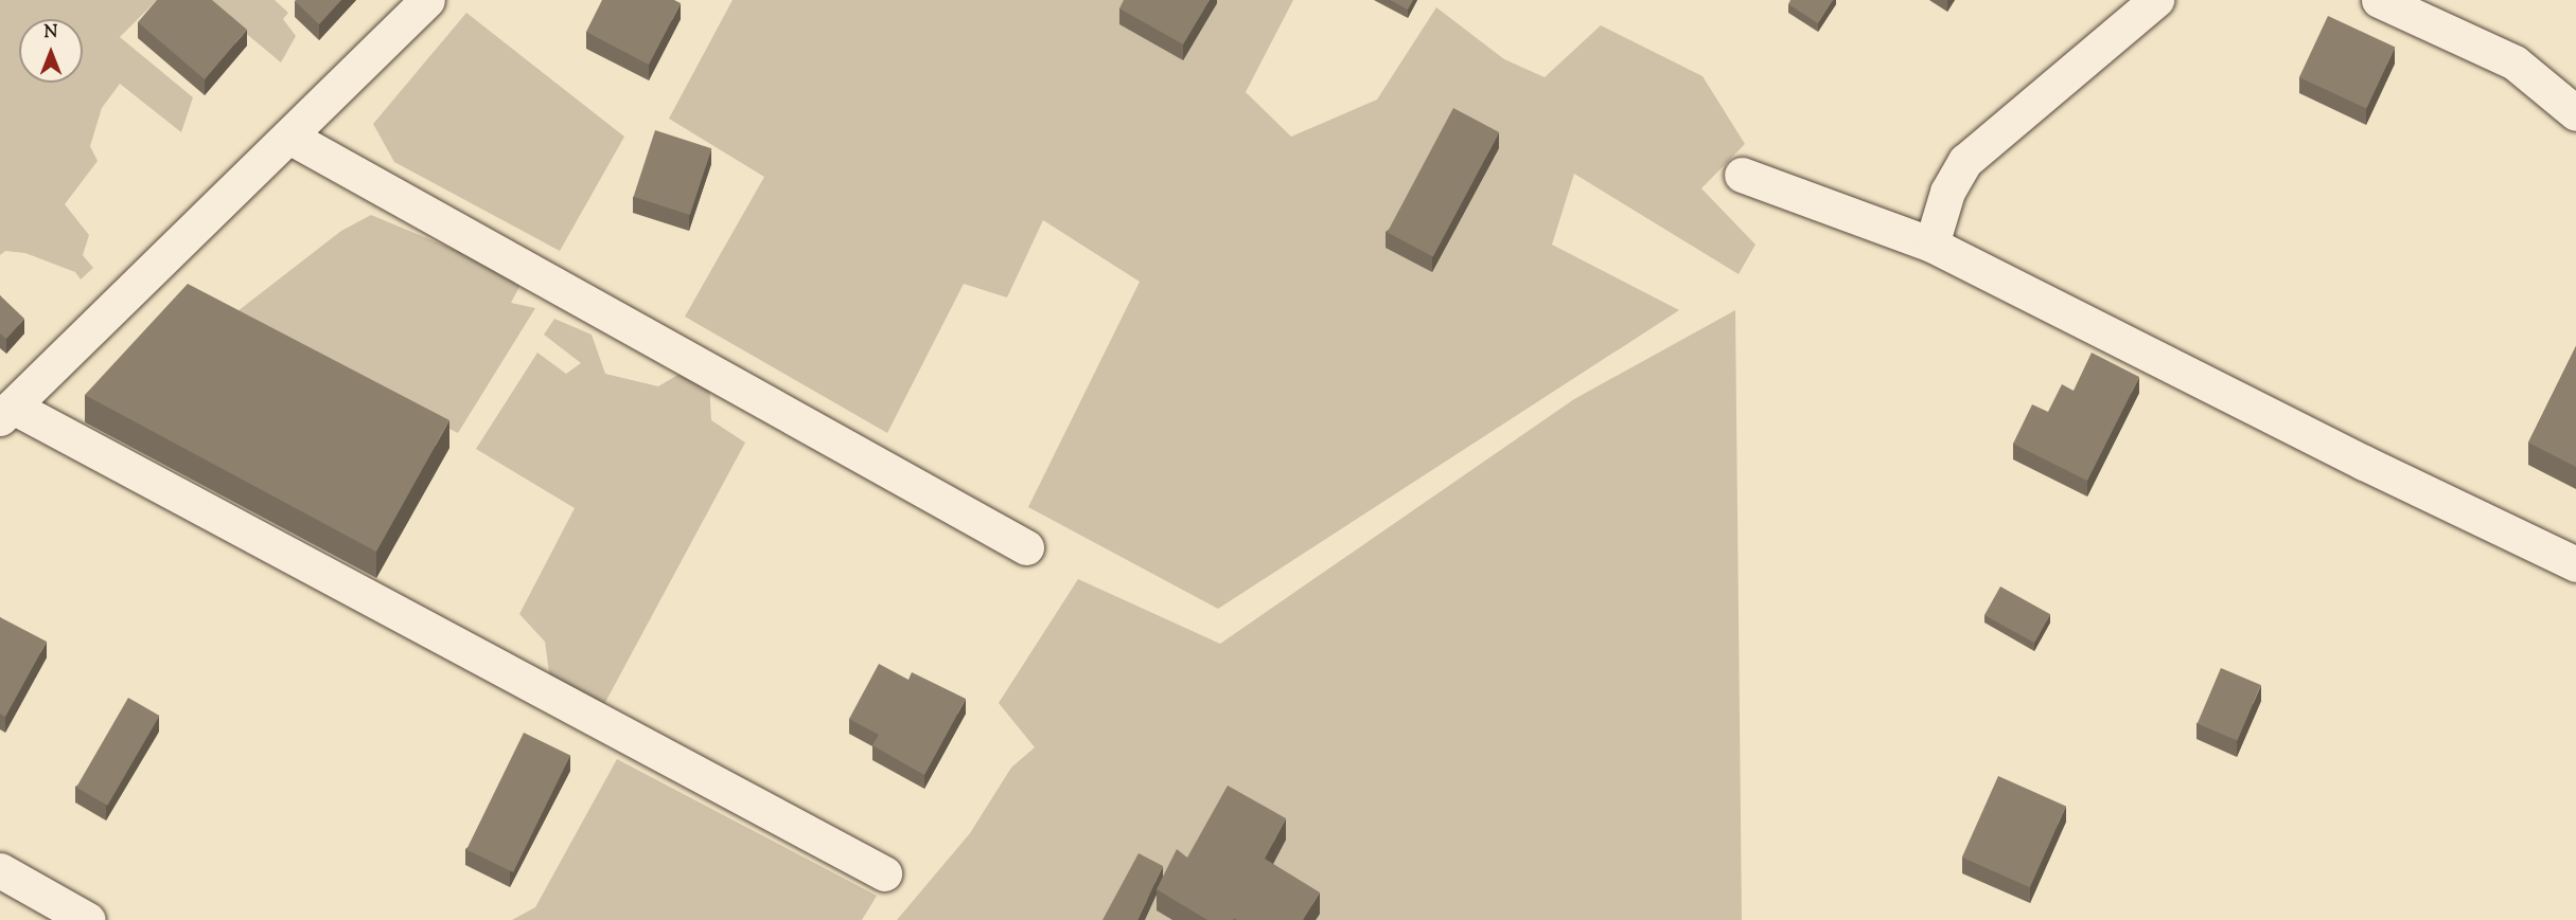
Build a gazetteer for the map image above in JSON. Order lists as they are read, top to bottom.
{
  "north": "top"
}
